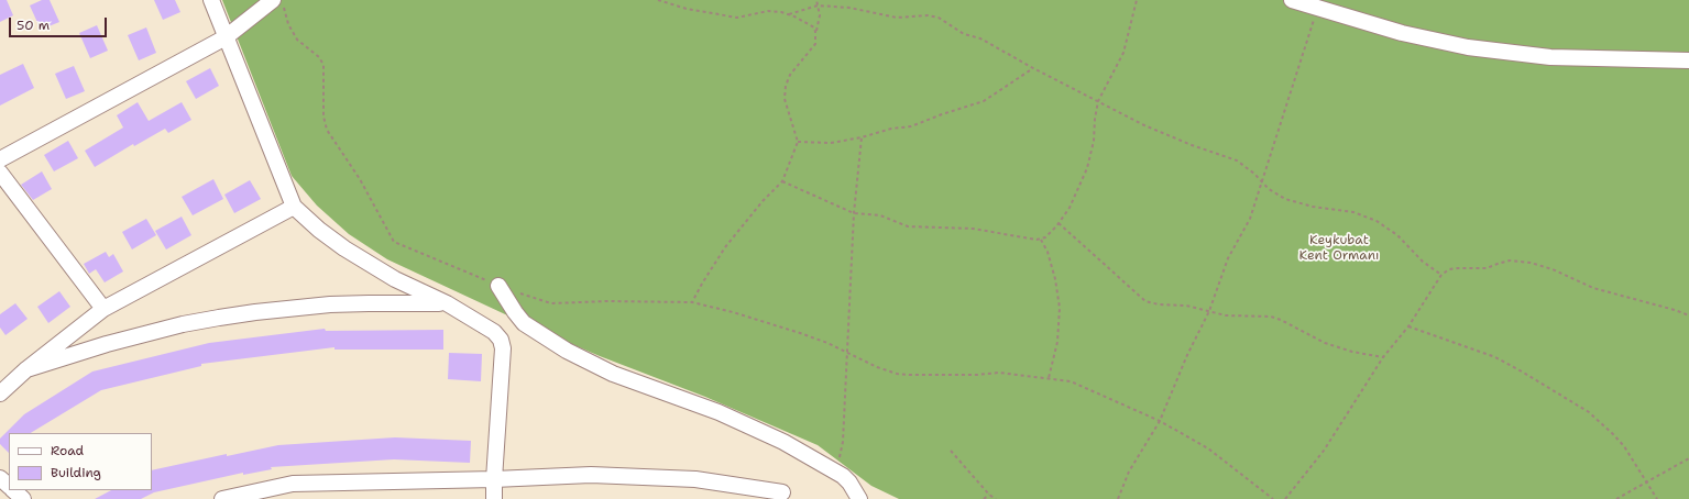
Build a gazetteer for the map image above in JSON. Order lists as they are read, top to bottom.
{
  "parks": ["Keykubat Kent Ormanı"],
  "legend": ["Road", "Building"],
  "scale_bar": "50 m"
}
